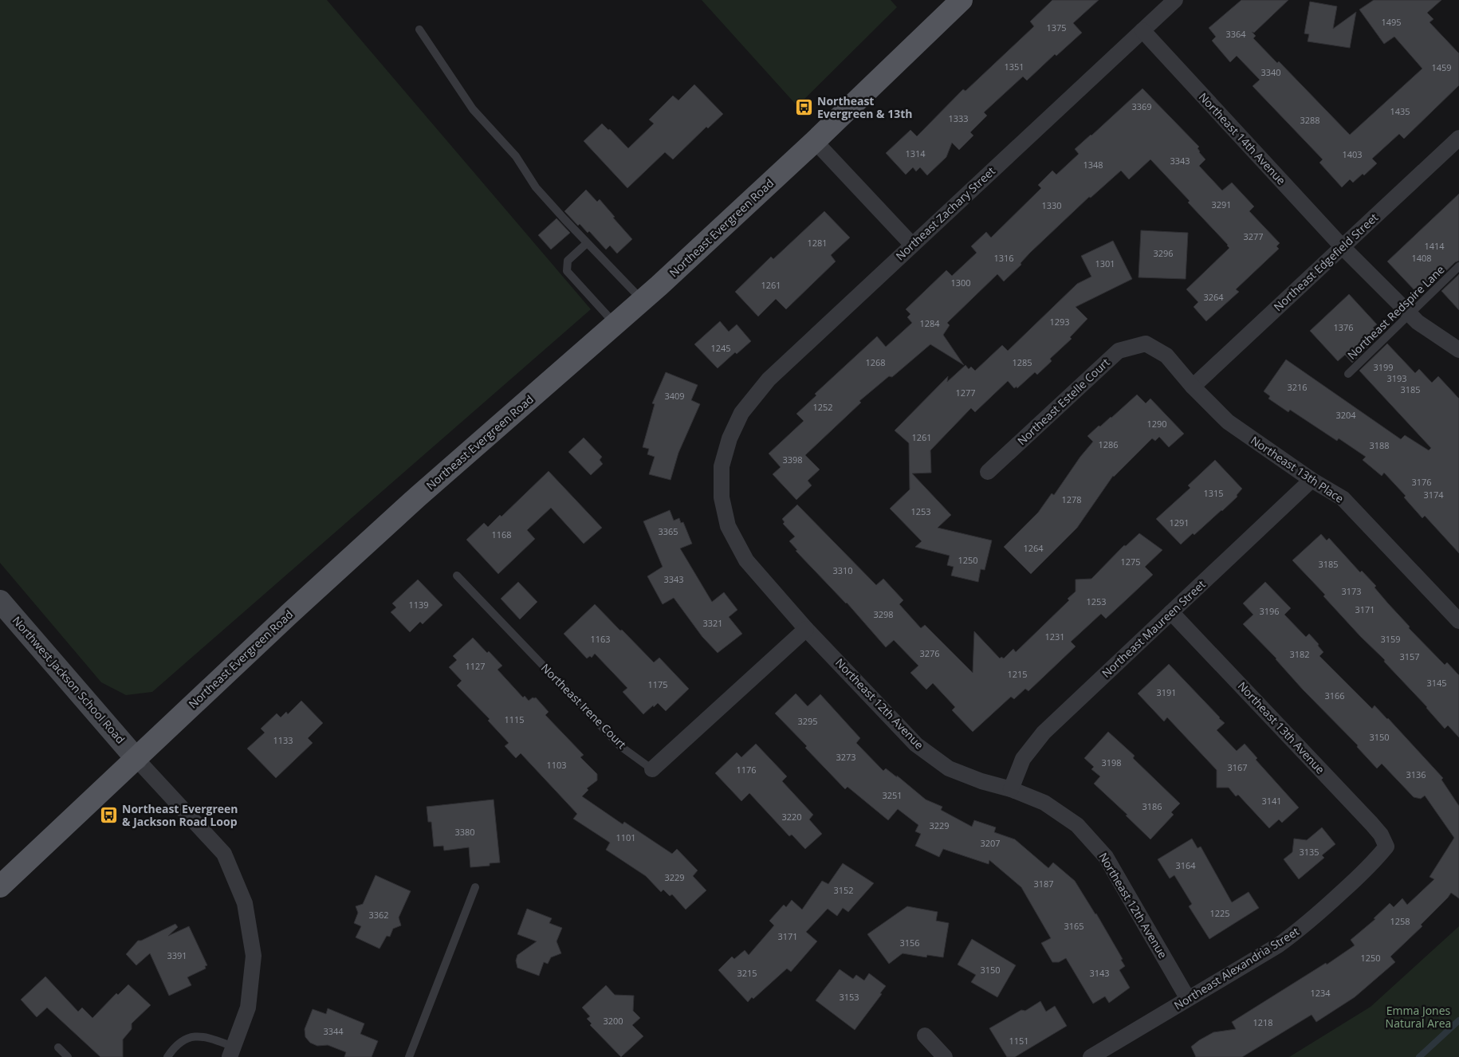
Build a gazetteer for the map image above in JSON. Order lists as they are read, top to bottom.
{
  "streets": {
    "main road": ["Northeast Evergreen Road", "Northwest Jackson School Road"],
    "street": [
      "Northeast 14th Avenue",
      "Northeast Zachary Street",
      "Northeast Edgefield Street",
      "Northeast Estelle Court",
      "Northeast 13th Place",
      "Northeast Maureen Street",
      "Northeast 12th Avenue",
      "Northeast Irene Court",
      "Northeast 13th Avenue",
      "Northeast Alexandria Street"
    ],
    "lane": ["Northeast Redspire Lane"]
  },
  "crossings": [
    ["Northeast 14th Avenue", "Northeast Zachary Street"],
    ["Northeast 14th Avenue", "Northeast Edgefield Street"],
    ["Northeast 14th Avenue", "Northeast Redspire Lane"],
    ["Northeast Zachary Street", "Northeast 12th Avenue"],
    ["Northeast Evergreen Road", "Northwest Jackson School Road"],
    ["Northeast Edgefield Street", "Northeast 13th Place"],
    ["Northeast Estelle Court", "Northeast 13th Place"],
    ["Northeast 13th Place", "Northeast Maureen Street"],
    ["Northeast Maureen Street", "Northeast 12th Avenue"],
    ["Northeast Maureen Street", "Northeast 13th Avenue"],
    ["Northeast 12th Avenue", "Northeast Irene Court"],
    ["Northeast 12th Avenue", "Northeast Alexandria Street"],
    ["Northeast 13th Avenue", "Northeast Alexandria Street"]
  ],
  "parks": ["Emma Jones Natural Area"],
  "places": {
    "bus stop": ["Northeast Evergreen & 13th", "Northeast Evergreen & Jackson Road Loop"]
  },
  "house_numbers": [
    "1495",
    "1375",
    "3364",
    "1351",
    "1459",
    "3340",
    "3369",
    "1435",
    "1333",
    "3288",
    "1314",
    "1403",
    "3343",
    "1348",
    "3291",
    "1330",
    "3277",
    "1281",
    "1414",
    "3296",
    "1316",
    "1408",
    "1301",
    "1300",
    "1261",
    "3264",
    "1293",
    "1284",
    "1376",
    "1245",
    "1268",
    "1285",
    "3199",
    "3193",
    "3216",
    "3185",
    "1277",
    "3409",
    "1252",
    "3204",
    "1290",
    "1261",
    "1286",
    "3188",
    "3398",
    "3176",
    "1315",
    "3174",
    "1278",
    "1253",
    "1291",
    "3365",
    "1168",
    "1264",
    "1250",
    "1275",
    "3185",
    "3310",
    "3343",
    "3173",
    "1253",
    "1139",
    "3171",
    "3196",
    "3298",
    "3321",
    "1231",
    "1163",
    "3159",
    "3276",
    "3182",
    "3157",
    "1127",
    "1215",
    "3145",
    "1175",
    "3191",
    "3166",
    "1115",
    "3295",
    "3150",
    "1133",
    "3273",
    "3198",
    "1103",
    "3167",
    "1176",
    "3136",
    "3251",
    "3141",
    "3186",
    "3220",
    "3229",
    "3380",
    "1101",
    "3207",
    "3135",
    "3164",
    "3229",
    "3187",
    "3152",
    "1225",
    "3362",
    "1258",
    "3165",
    "3171",
    "3156",
    "3391",
    "1250",
    "3150",
    "3215",
    "3143",
    "1234",
    "3153",
    "3200",
    "1218",
    "3344",
    "1151"
  ]
}
